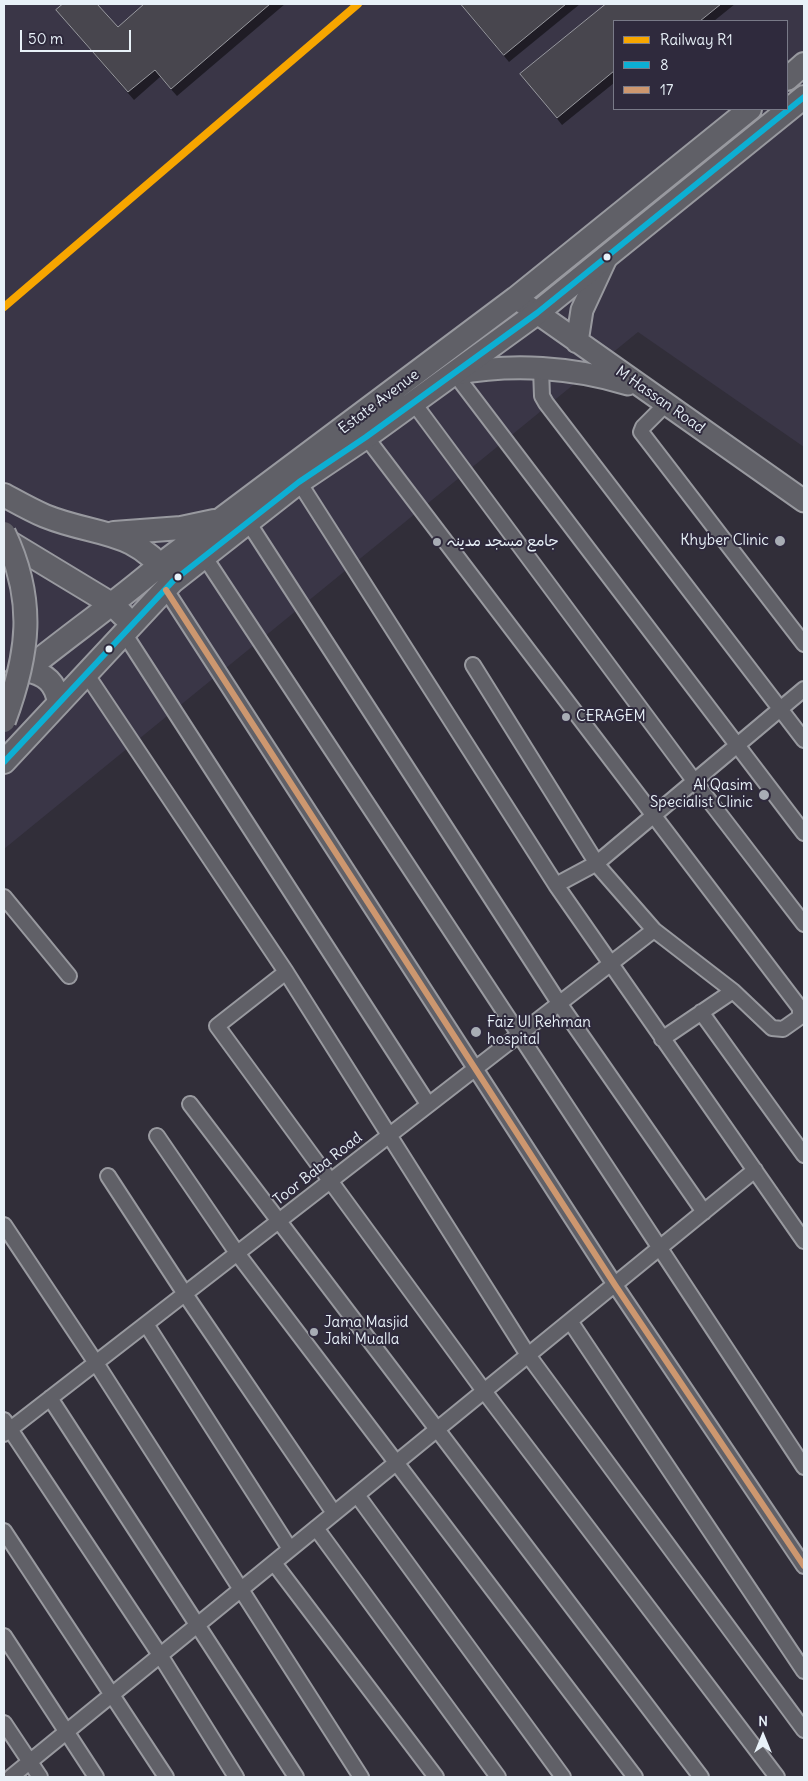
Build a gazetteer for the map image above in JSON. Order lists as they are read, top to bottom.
{
  "streets": {
    "highway": ["Estate Avenue"],
    "main road": ["M Hassan Road"],
    "street": ["Toor Baba Road"]
  },
  "crossings": [
    ["M Hassan Road", "Estate Avenue"]
  ],
  "places": [
    "Khyber Clinic",
    "جامع مسجد مدینہ",
    "CERAGEM",
    "Al Qasim Specialist Clinic",
    "Faiz Ul Rehman hospital",
    "Jama Masjid Jaki Mualla"
  ],
  "lines": ["rail line R1", "transit line 8", "transit line 17"],
  "legend": ["Railway R1", "8", "17"],
  "scale_bar": "50 m",
  "north": "top"
}
